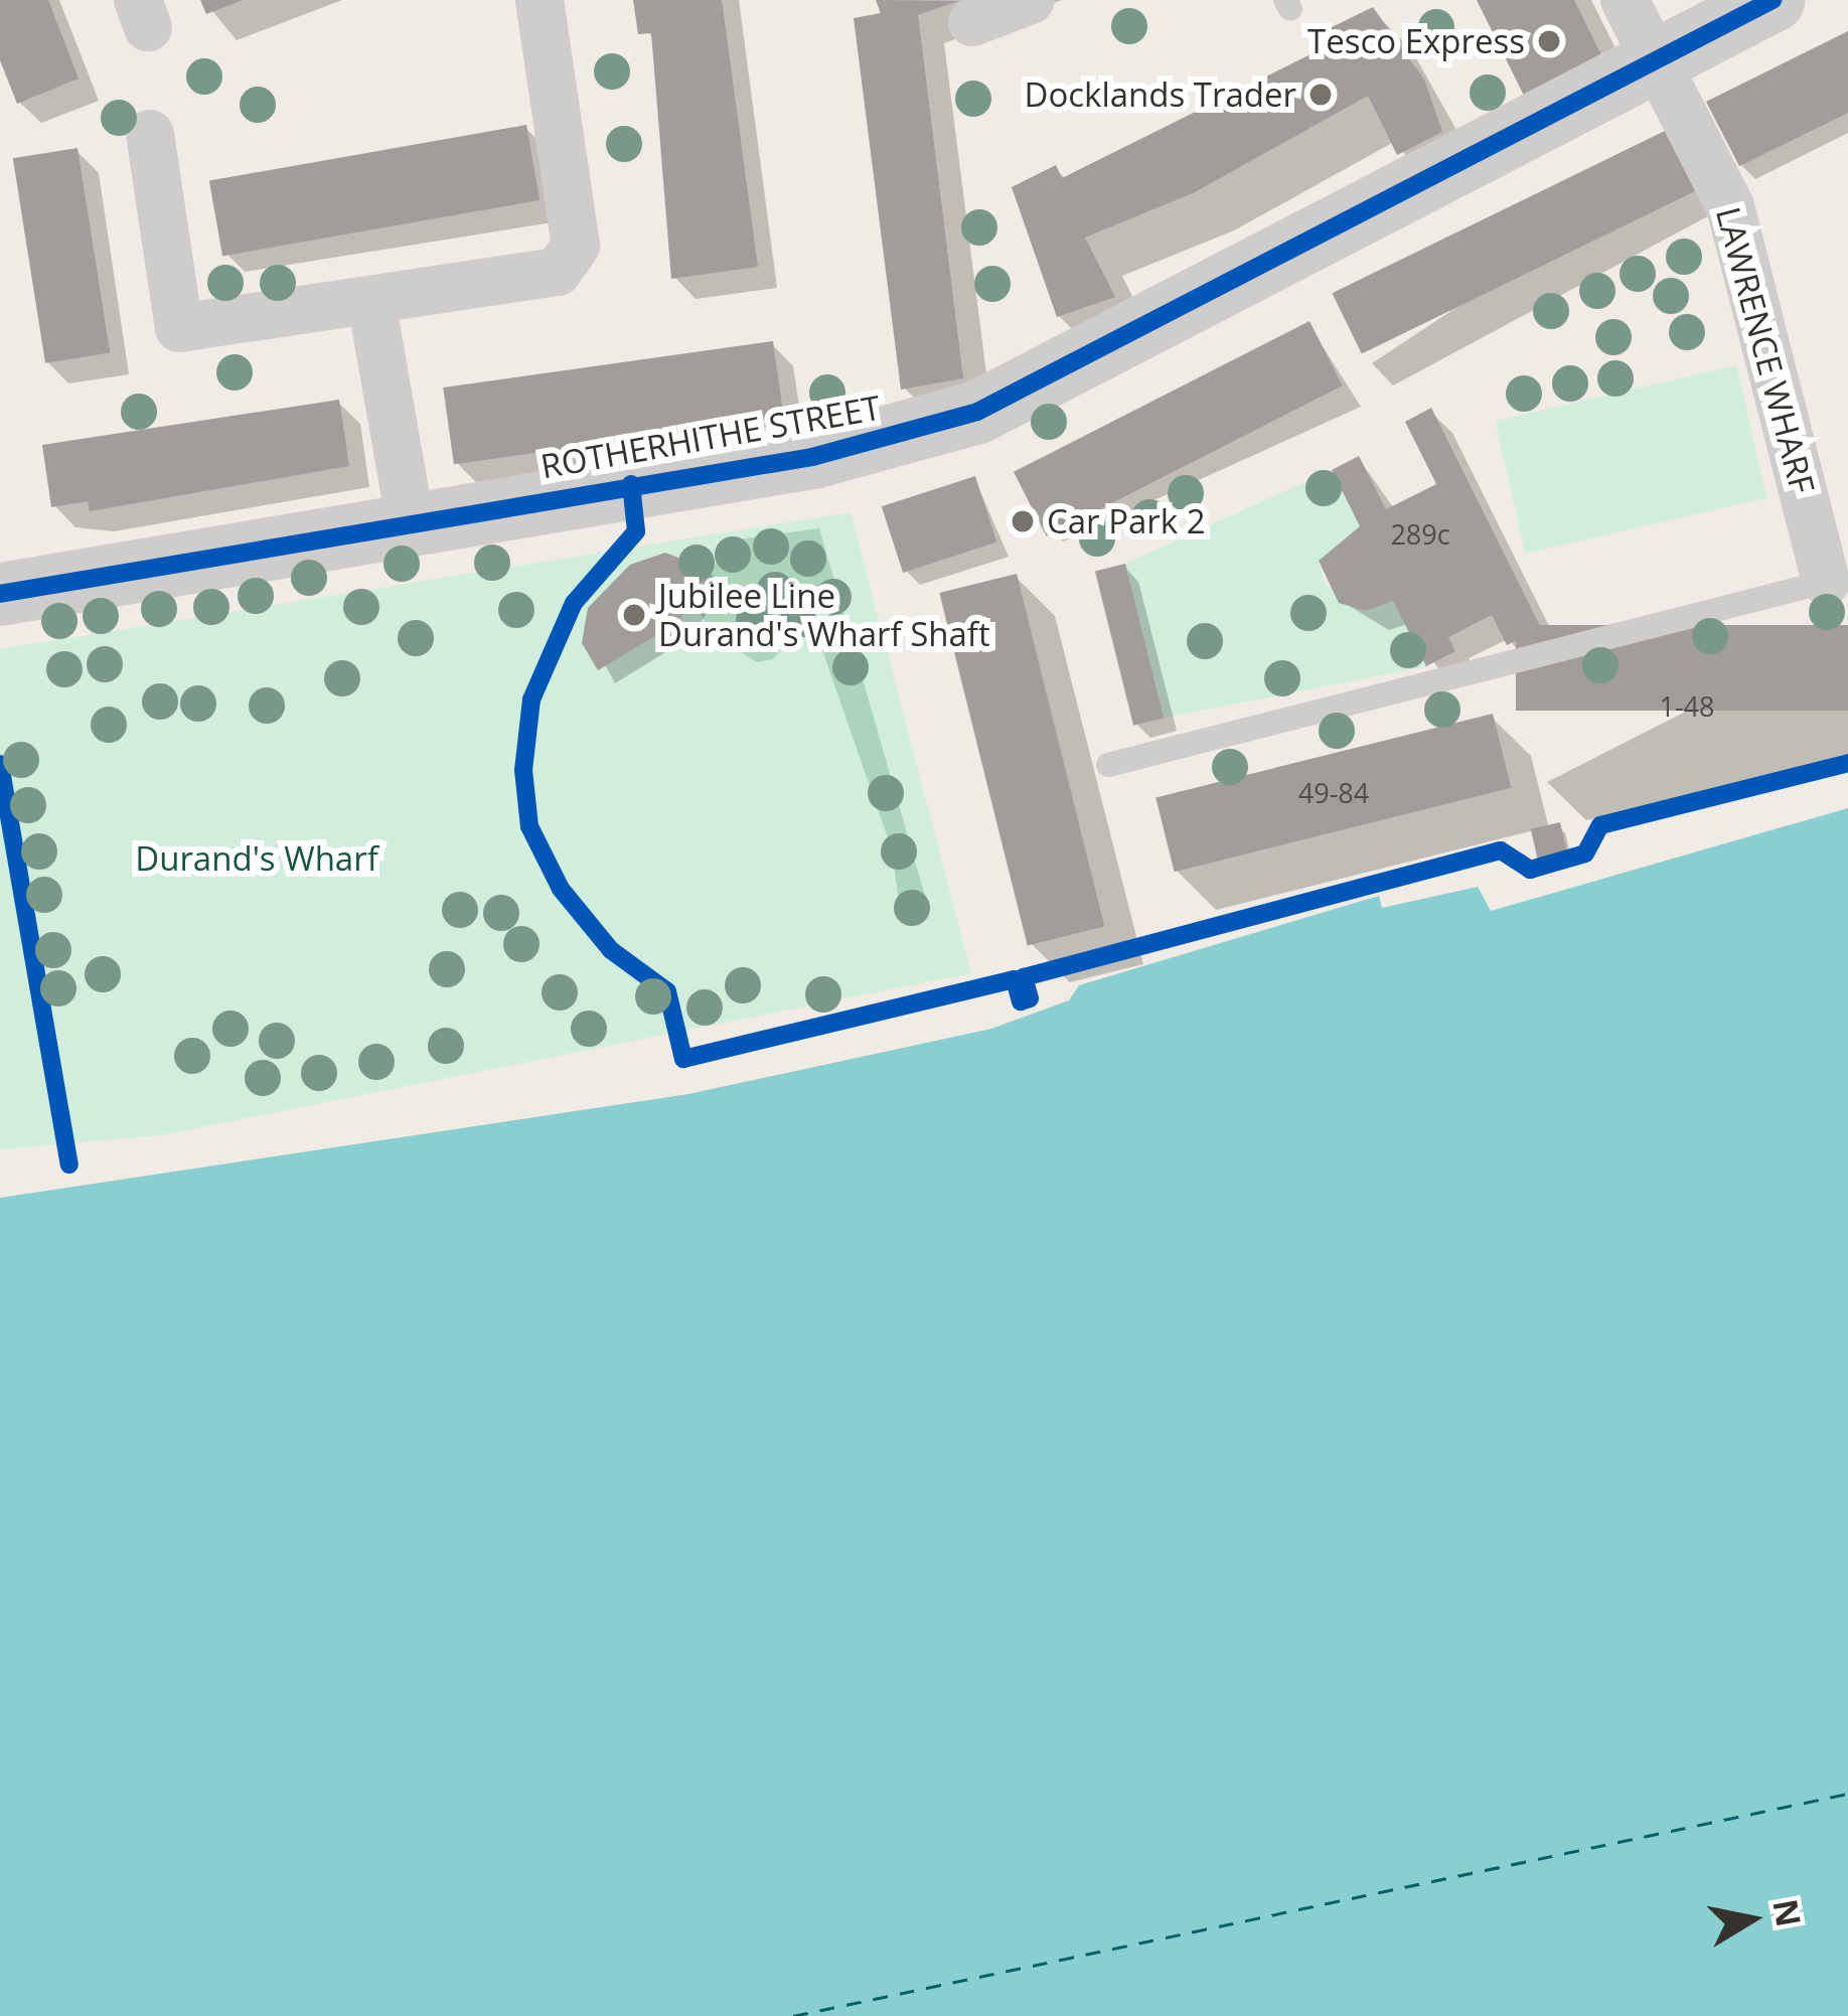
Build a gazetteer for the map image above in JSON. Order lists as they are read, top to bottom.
{
  "streets": {
    "street": ["LAWRENCE WHARF", "ROTHERHITHE STREET"]
  },
  "crossings": [
    ["LAWRENCE WHARF", "ROTHERHITHE STREET"]
  ],
  "parks": ["Durand's Wharf"],
  "places": [
    "Tesco Express",
    "Docklands Trader",
    "Car Park 2",
    "Jubilee Line Durand's Wharf Shaft"
  ],
  "house_numbers": ["289c", "1-48", "49-84"],
  "north": "right"
}
